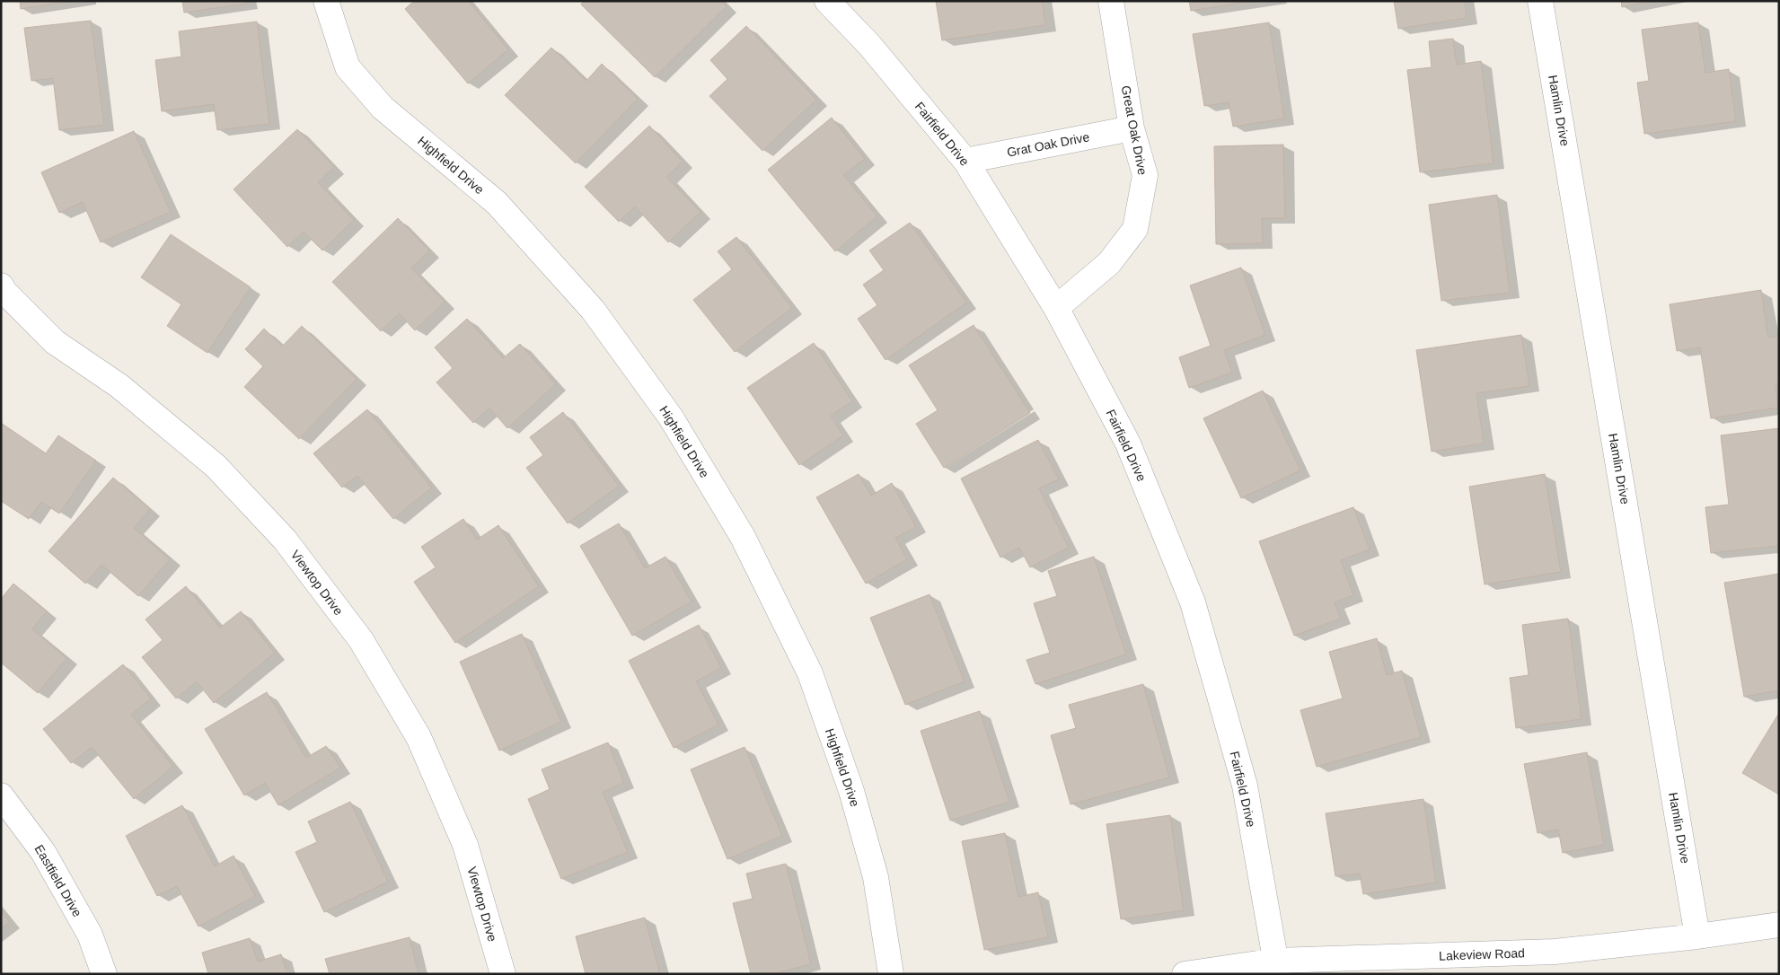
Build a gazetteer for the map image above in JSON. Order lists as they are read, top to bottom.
{
  "streets": {
    "street": [
      "Hamlin Drive",
      "Great Oak Drive",
      "Fairfield Drive",
      "Grat Oak Drive",
      "Highfield Drive",
      "Viewtop Drive",
      "Eastfield Drive",
      "Lakeview Road"
    ]
  },
  "crossings": [
    ["Hamlin Drive", "Lakeview Road"],
    ["Great Oak Drive", "Fairfield Drive"],
    ["Great Oak Drive", "Grat Oak Drive"],
    ["Fairfield Drive", "Grat Oak Drive"],
    ["Fairfield Drive", "Lakeview Road"]
  ]
}
